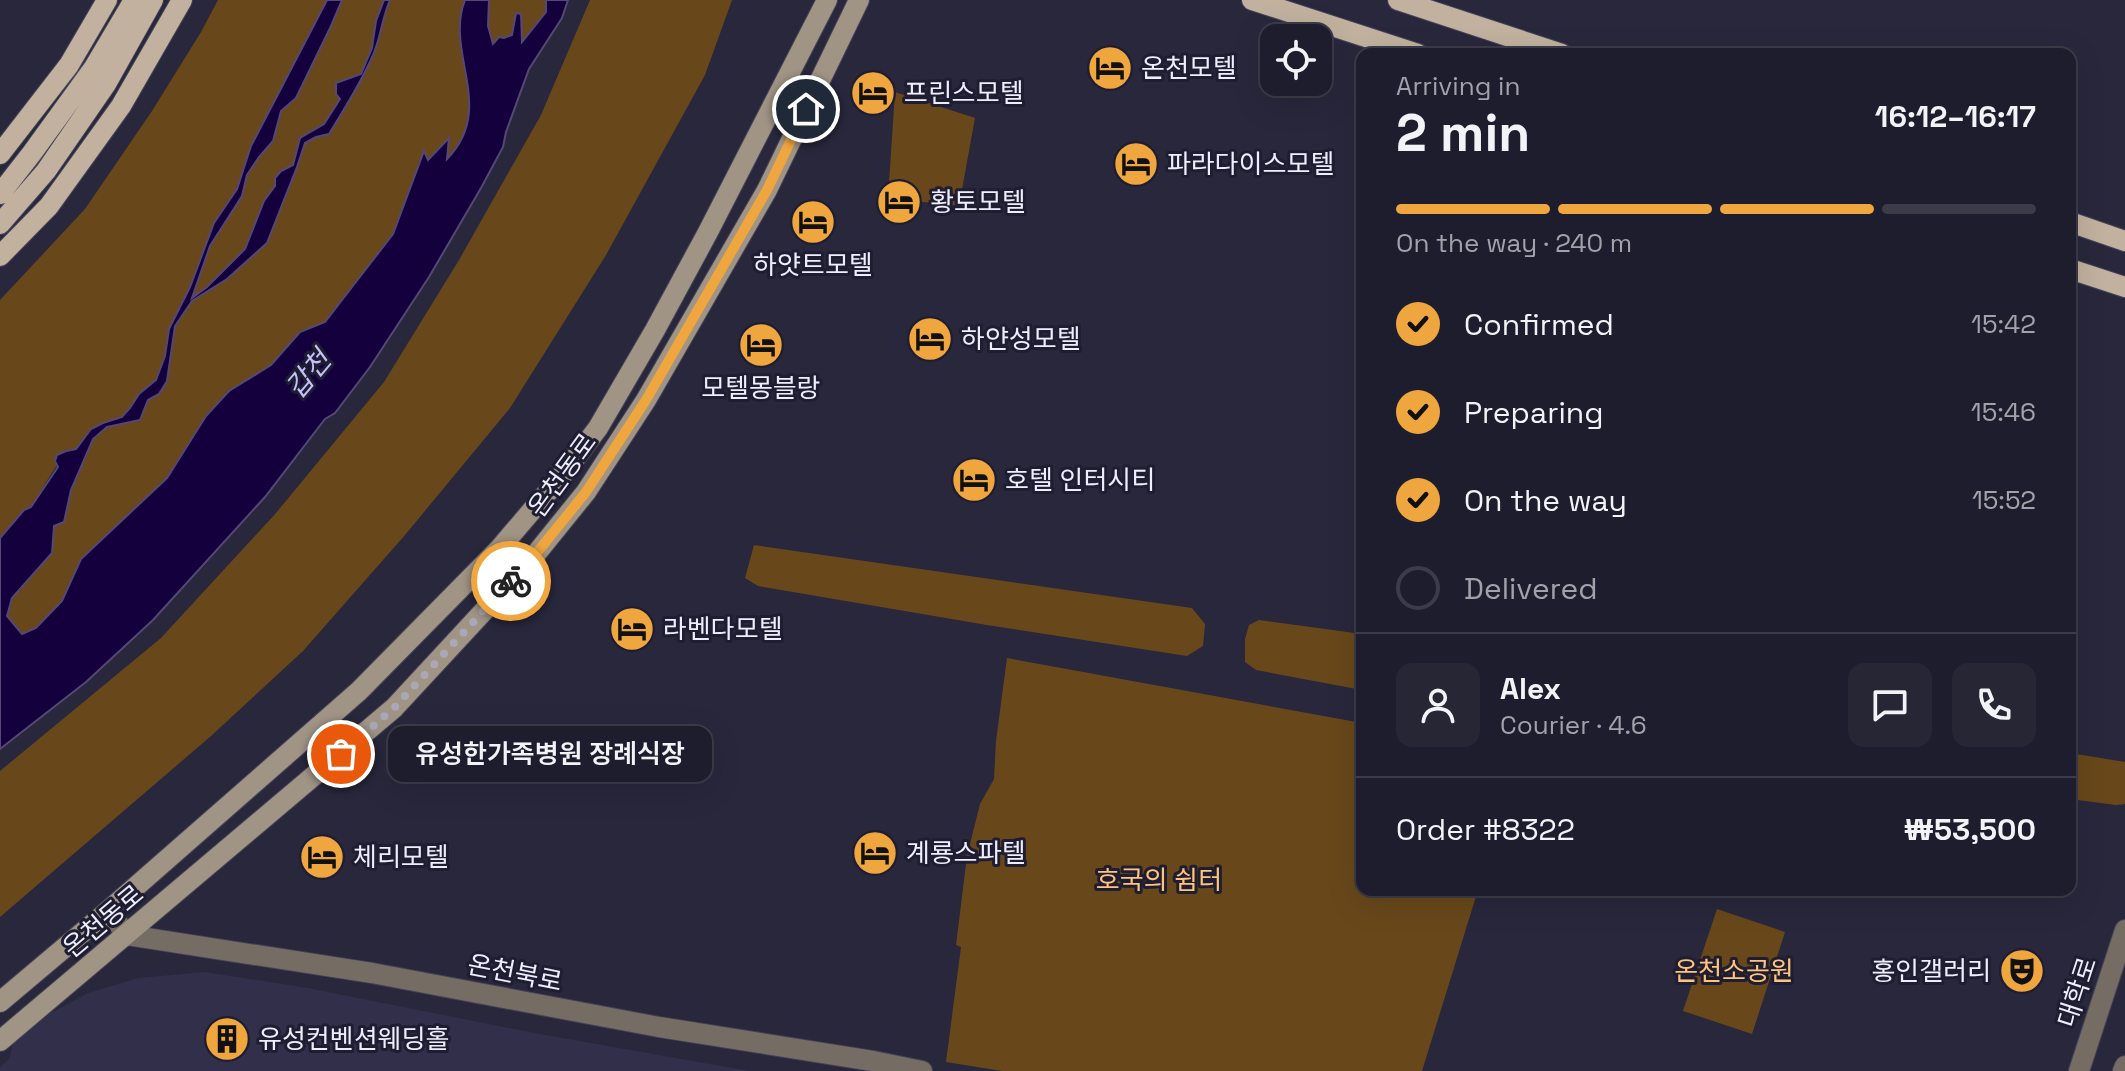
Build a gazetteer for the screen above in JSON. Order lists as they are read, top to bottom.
{
  "streets": {
    "main road": ["온천동로"],
    "street": ["온천북로", "대학로"]
  },
  "crossings": [
    ["온천동로", "온천북로"]
  ],
  "water": ["갑천"],
  "parks": ["호국의 쉼터", "온천소공원"],
  "places": {
    "hotel": [
      "온천모텔",
      "프린스모텔",
      "파라다이스모텔",
      "황토모텔",
      "하얏트모텔",
      "하얀성모텔",
      "모텔몽블랑",
      "호텔 인터시티",
      "라벤다모텔",
      "계룡스파텔",
      "체리모텔"
    ],
    "other": ["유성한가족병원 장례식장"],
    "theatre": ["홍인갤러리"],
    "building": ["유성컨벤션웨딩홀"]
  },
  "page": {
    "heading": ["2 min", "Arriving in", "16:12–16:17"],
    "panel": [
      "Alex",
      "Courier · 4.6",
      "Order #8322",
      "₩53,500"
    ],
    "bar": "On the way · 240 m",
    "list": [
      ["Confirmed", "15:42"],
      ["Preparing", "15:46"],
      ["On the way", "15:52"],
      "Delivered"
    ],
    "bubble": "유성한가족병원 장례식장"
  }
}
